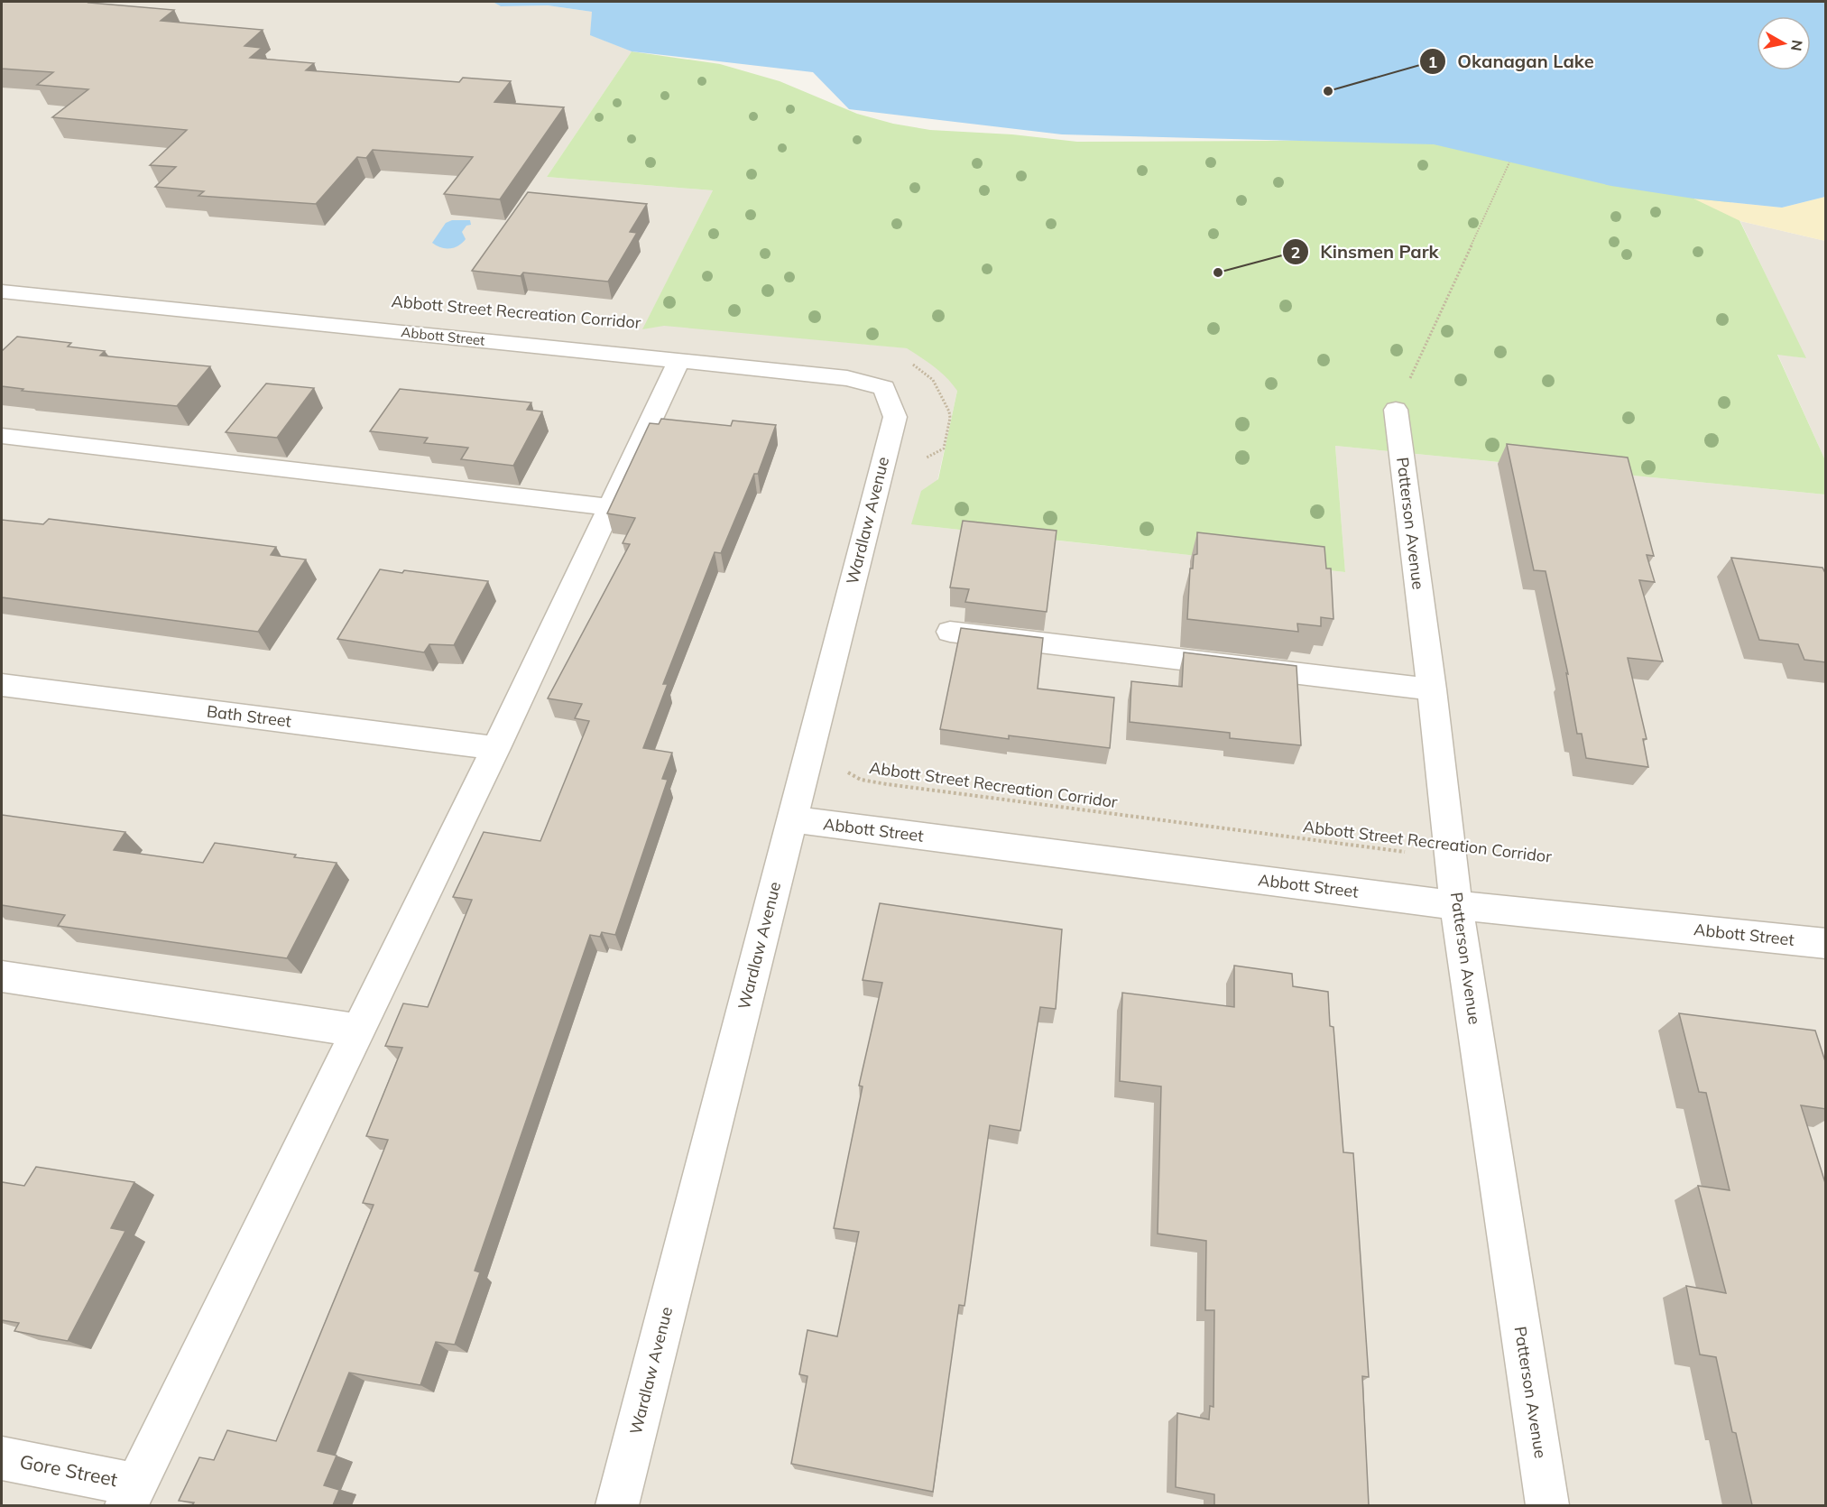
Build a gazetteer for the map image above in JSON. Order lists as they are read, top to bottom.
{
  "streets": {
    "street": [
      "Abbott Street",
      "Wardlaw Avenue",
      "Patterson Avenue",
      "Bath Street",
      "Gore Street"
    ],
    "path": ["Abbott Street Recreation Corridor"]
  },
  "crossings": [
    ["Abbott Street Recreation Corridor", "Patterson Avenue"],
    ["Abbott Street", "Wardlaw Avenue"],
    ["Abbott Street", "Patterson Avenue"]
  ],
  "places": ["Okanagan Lake", "Kinsmen Park"],
  "north": "right"
}
